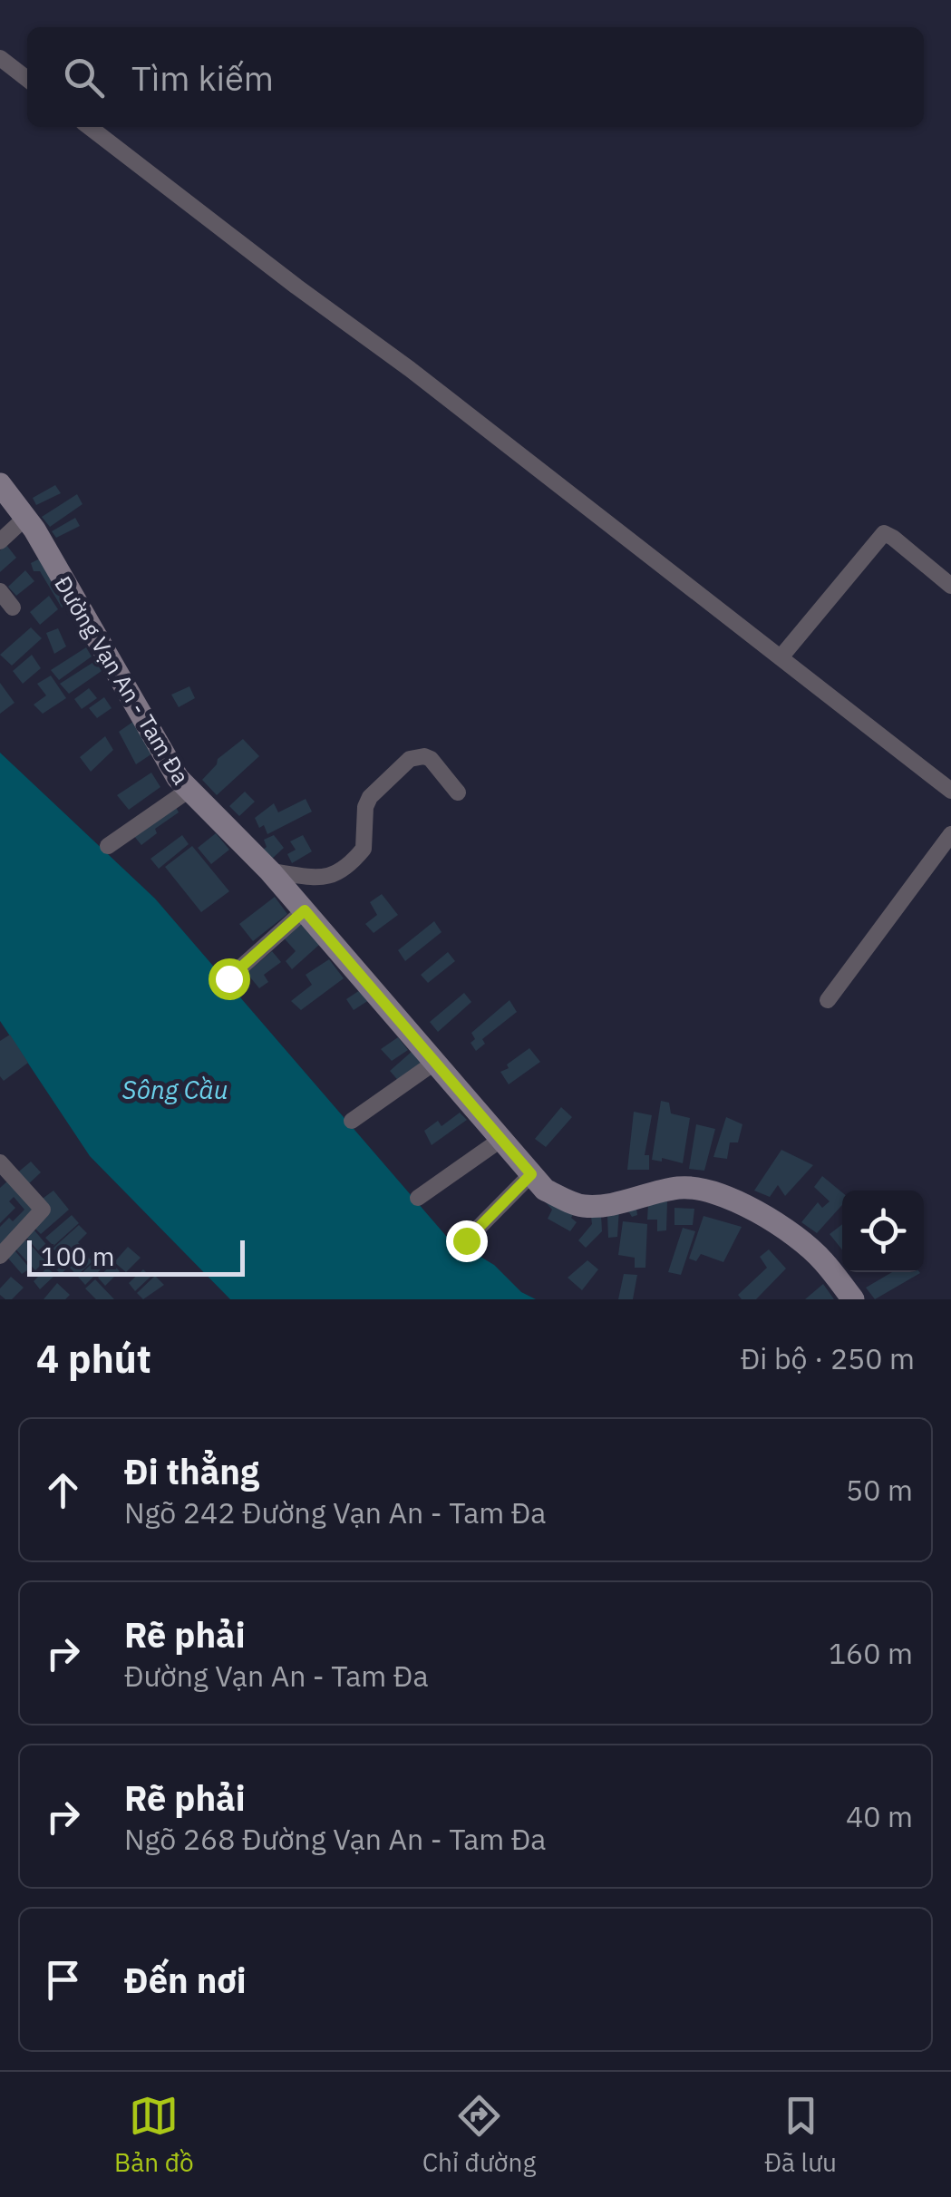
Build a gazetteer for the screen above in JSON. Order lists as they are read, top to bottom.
{
  "streets": {
    "main road": ["Đường Vạn An - Tam Đa"]
  },
  "water": ["Sông Cầu"],
  "scale_bar": "100 m",
  "page": {
    "search": "Tìm kiếm",
    "scale": "100 m",
    "heading": ["4 phút", "Đi bộ · 250 m"],
    "list": [
      ["Đi thẳng", "Ngõ 242 Đường Vạn An - Tam Đa", "50 m"],
      ["Rẽ phải", "Đường Vạn An - Tam Đa", "160 m"],
      ["Rẽ phải", "Ngõ 268 Đường Vạn An - Tam Đa", "40 m"],
      "Đến nơi"
    ],
    "nav": ["Bản đồ", "Chỉ đường", "Đã lưu"]
  }
}
